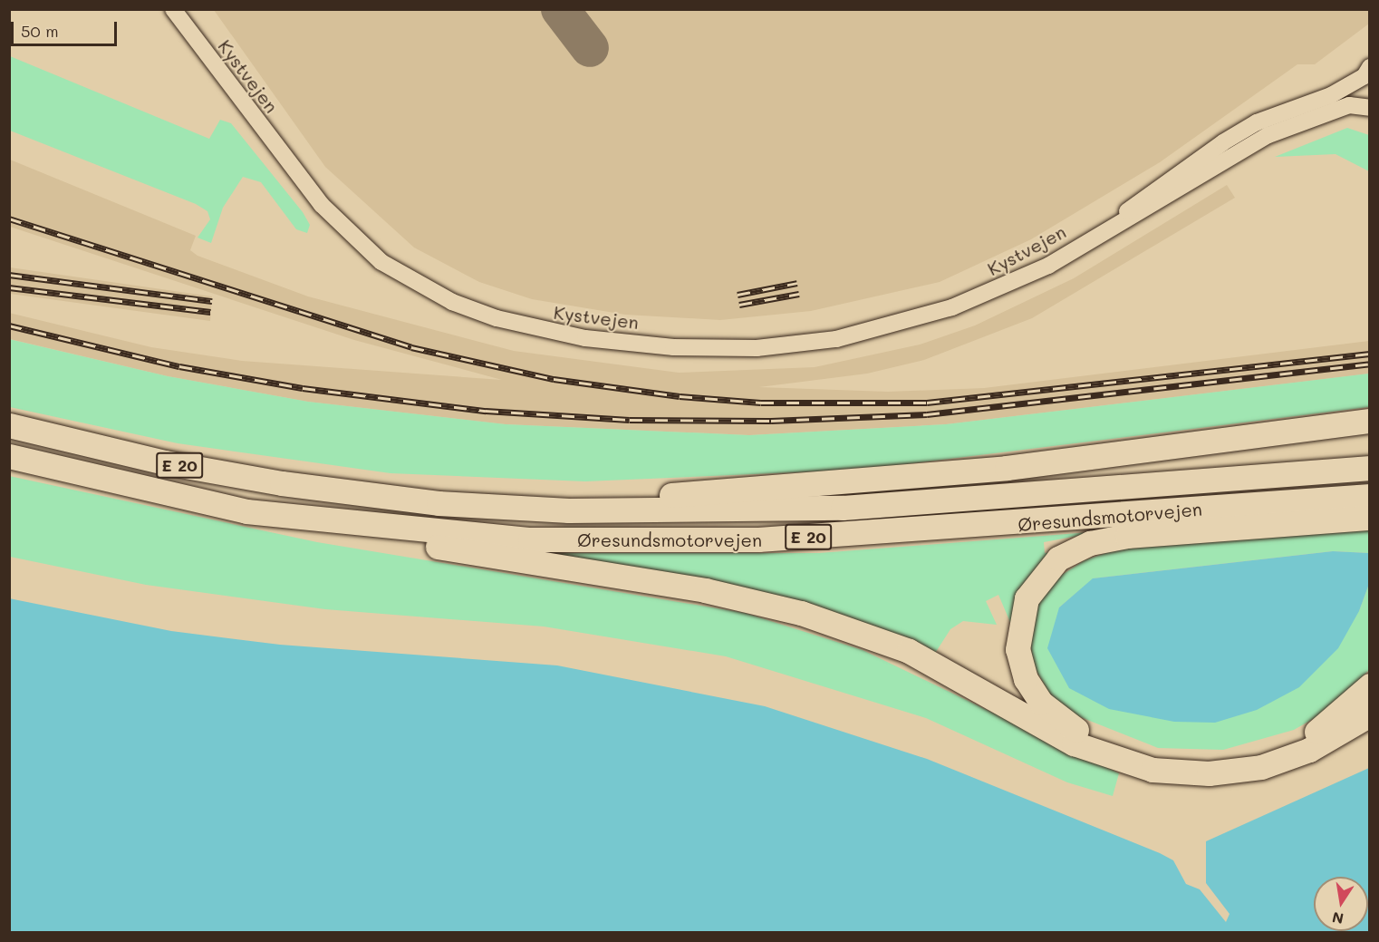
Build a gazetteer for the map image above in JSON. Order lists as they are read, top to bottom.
{
  "streets": {
    "highway": ["E 20", "Øresundsmotorvejen"],
    "street": ["Kystvejen"]
  },
  "scale_bar": "50 m",
  "north": "bottom"
}
